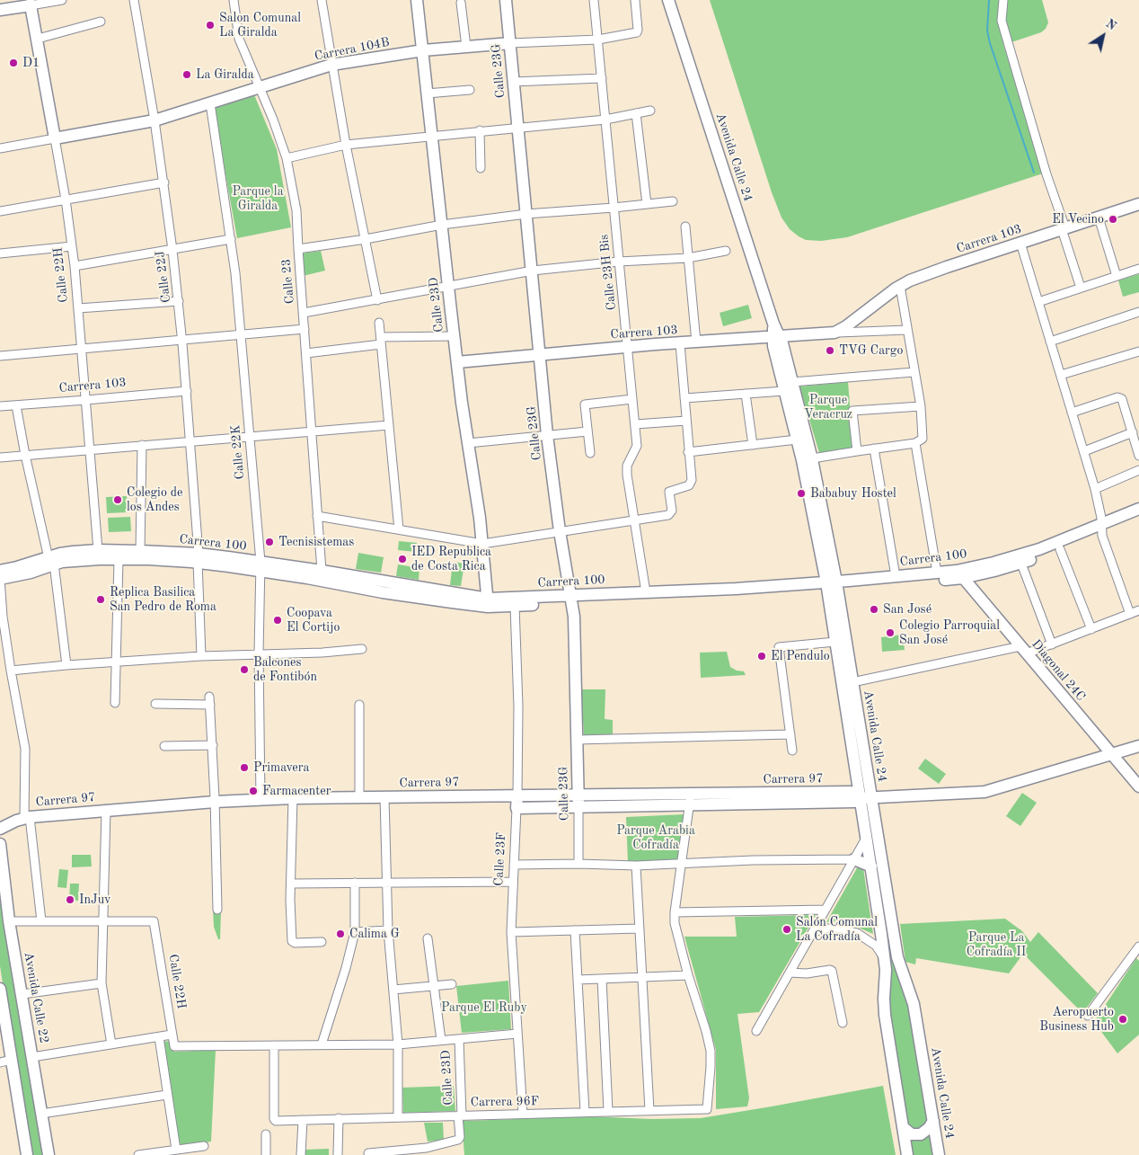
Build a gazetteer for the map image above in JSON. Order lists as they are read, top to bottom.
{
  "streets": {
    "main road": [
      "Carrera 104B",
      "Calle 23G",
      "Avenida Calle 24",
      "Carrera 103",
      "Calle 22H",
      "Calle 23D",
      "Carrera 100",
      "Diagonal 24C",
      "Carrera 97",
      "Calle 23F",
      "Avenida Calle 22"
    ],
    "street": [
      "Calle 23H Bis",
      "Calle 22J",
      "Calle 23",
      "Calle 22K",
      "Carrera 96F"
    ]
  },
  "crossings": [
    ["Carrera 104B", "Calle 23G"],
    ["Carrera 104B", "Calle 23H Bis"],
    ["Carrera 104B", "Calle 22H"],
    ["Carrera 104B", "Calle 22J"],
    ["Carrera 104B", "Calle 23"],
    ["Carrera 104B", "Calle 23D"],
    ["Carrera 104B", "Calle 22K"],
    ["Calle 23G", "Carrera 103"],
    ["Calle 23G", "Carrera 100"],
    ["Calle 23G", "Carrera 97"],
    ["Avenida Calle 24", "Carrera 103"],
    ["Avenida Calle 24", "Carrera 100"],
    ["Avenida Calle 24", "Carrera 97"],
    ["Carrera 103", "Calle 23H Bis"],
    ["Carrera 103", "Calle 22H"],
    ["Carrera 103", "Calle 22J"],
    ["Carrera 103", "Calle 23D"],
    ["Calle 23H Bis", "Carrera 100"],
    ["Calle 22H", "Carrera 100"],
    ["Calle 22H", "Carrera 96F"],
    ["Calle 22J", "Carrera 100"],
    ["Calle 23", "Carrera 100"],
    ["Calle 23D", "Carrera 100"],
    ["Calle 23D", "Carrera 96F"],
    ["Calle 22K", "Carrera 100"],
    ["Calle 22K", "Carrera 97"],
    ["Carrera 100", "Diagonal 24C"],
    ["Carrera 100", "Calle 23F"],
    ["Diagonal 24C", "Carrera 97"],
    ["Carrera 97", "Calle 23F"],
    ["Calle 23F", "Carrera 96F"]
  ],
  "parks": [
    "Parque la Giralda",
    "Parque Veracruz",
    "Parque Arabia Cofradía",
    "Parque La Cofradía II",
    "Parque El Ruby"
  ],
  "places": [
    "Salon Comunal La Giralda",
    "D1",
    "La Giralda",
    "El Vecino",
    "TVG Cargo",
    "Bababuy Hostel",
    "Colegio de los Andes",
    "Tecnisistemas",
    "IED Republica de Costa Rica",
    "Replica Basilica San Pedro de Roma",
    "San José",
    "Coopava El Cortijo",
    "Colegio Parroquial San José",
    "El Pendulo",
    "Balcones de Fontibón",
    "Primavera",
    "Farmacenter",
    "InJuv",
    "Salón Comunal La Cofradía",
    "Calima G",
    "Aeropuerto Business Hub"
  ],
  "north": "top right"
}
